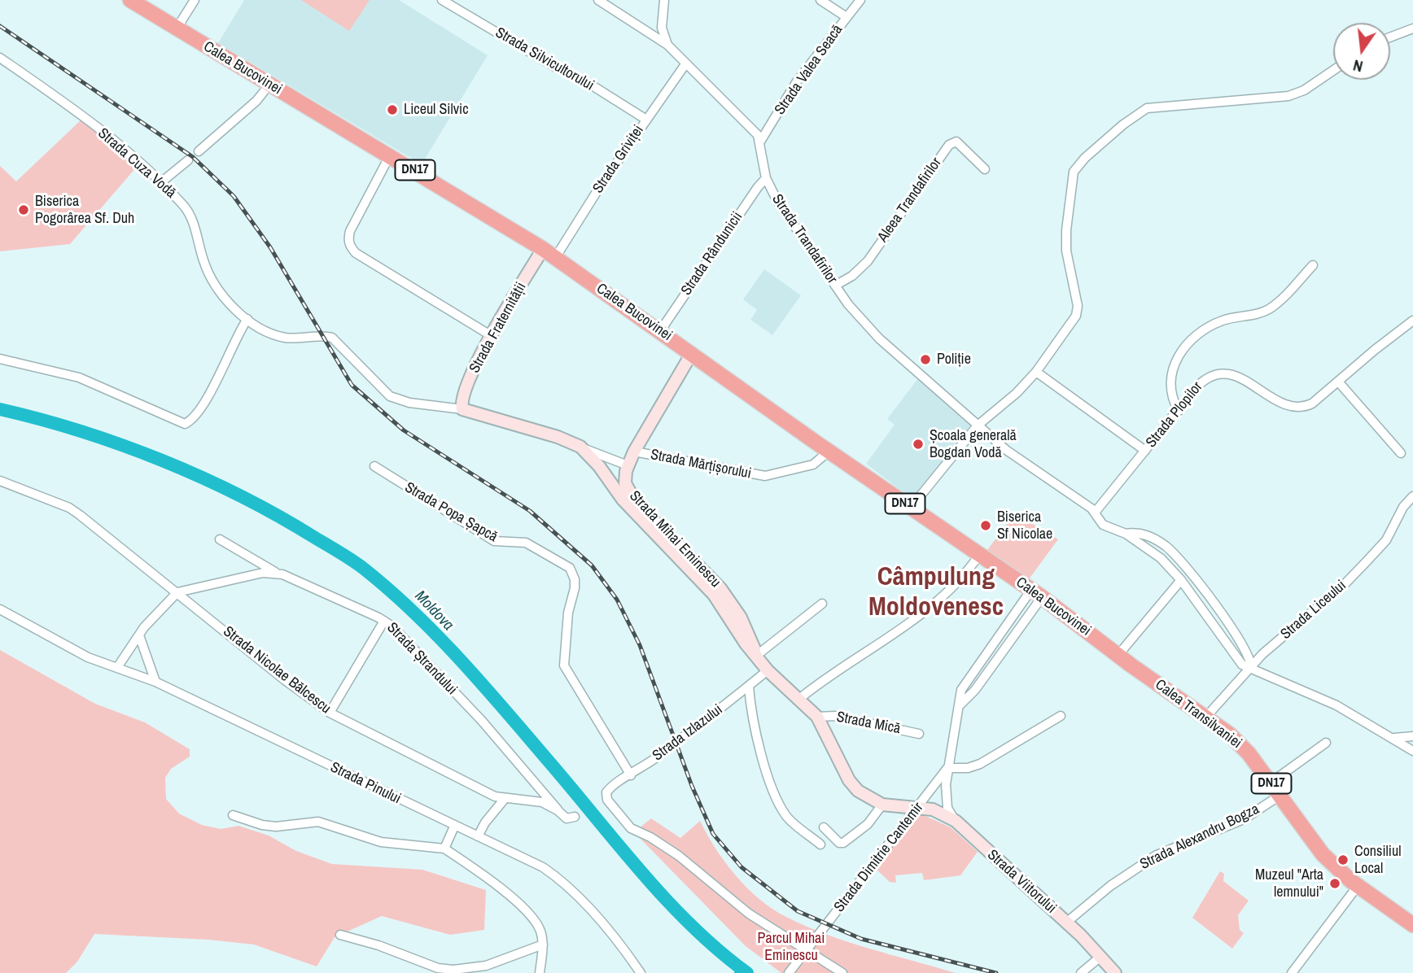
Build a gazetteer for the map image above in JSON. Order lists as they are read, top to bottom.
{
  "streets": {
    "highway": ["Calea Bucovinei", "DN17", "Calea Transilvaniei"],
    "street": [
      "Strada Silvicultorului",
      "Strada Valea Seacă",
      "Strada Griviței",
      "Strada Cuza Vodă",
      "Aleea Trandafirilor",
      "Strada Trandafirilor",
      "Strada Rândunicii",
      "Strada Fraternității",
      "Strada Plopilor",
      "Strada Mărțișorului",
      "Strada Popa Șapcă",
      "Strada Mihai Eminescu",
      "Strada Liceului",
      "Strada Ștrandului",
      "Strada Nicolae Bălcescu",
      "Strada Mică",
      "Strada Izlazului",
      "Strada Pinului",
      "Strada Alexandru Bogza",
      "Strada Dimitrie Cantemir",
      "Strada Viitorului"
    ]
  },
  "crossings": [
    ["Strada Silvicultorului", "Strada Griviței"],
    ["Calea Bucovinei", "Strada Griviței"],
    ["Calea Bucovinei", "Strada Rândunicii"],
    ["Calea Bucovinei", "Strada Fraternității"],
    ["Calea Bucovinei", "Strada Mărțișorului"],
    ["Calea Bucovinei", "Calea Transilvaniei"],
    ["Calea Bucovinei", "Strada Dimitrie Cantemir"],
    ["Strada Valea Seacă", "Strada Trandafirilor"],
    ["Strada Griviței", "Strada Fraternității"],
    ["Strada Cuza Vodă", "Strada Mihai Eminescu"],
    ["Aleea Trandafirilor", "Strada Trandafirilor"],
    ["Strada Trandafirilor", "Strada Rândunicii"],
    ["Strada Trandafirilor", "Strada Plopilor"],
    ["Strada Fraternității", "Strada Mihai Eminescu"],
    ["Strada Popa Șapcă", "Strada Izlazului"],
    ["Strada Mihai Eminescu", "Strada Mică"],
    ["Strada Mihai Eminescu", "Strada Izlazului"],
    ["Strada Mihai Eminescu", "Strada Dimitrie Cantemir"],
    ["Strada Mihai Eminescu", "Strada Viitorului"],
    ["Strada Liceului", "Calea Transilvaniei"],
    ["Strada Ștrandului", "Strada Nicolae Bălcescu"],
    ["Calea Transilvaniei", "Strada Alexandru Bogza"],
    ["Strada Izlazului", "Strada Dimitrie Cantemir"],
    ["Strada Alexandru Bogza", "Strada Viitorului"],
    ["Strada Dimitrie Cantemir", "Strada Viitorului"]
  ],
  "districts": ["Câmpulung Moldovenesc"],
  "water": ["Moldova"],
  "parks": ["Parcul Mihai Eminescu"],
  "places": [
    "Liceul Silvic",
    "Biserica Pogorârea Sf. Duh",
    "Poliție",
    "Școala generală Bogdan Vodă",
    "Biserica Sf Nicolae",
    "Consiliul Local",
    "Muzeul \"Arta lemnului\""
  ],
  "north": "bottom"
}
